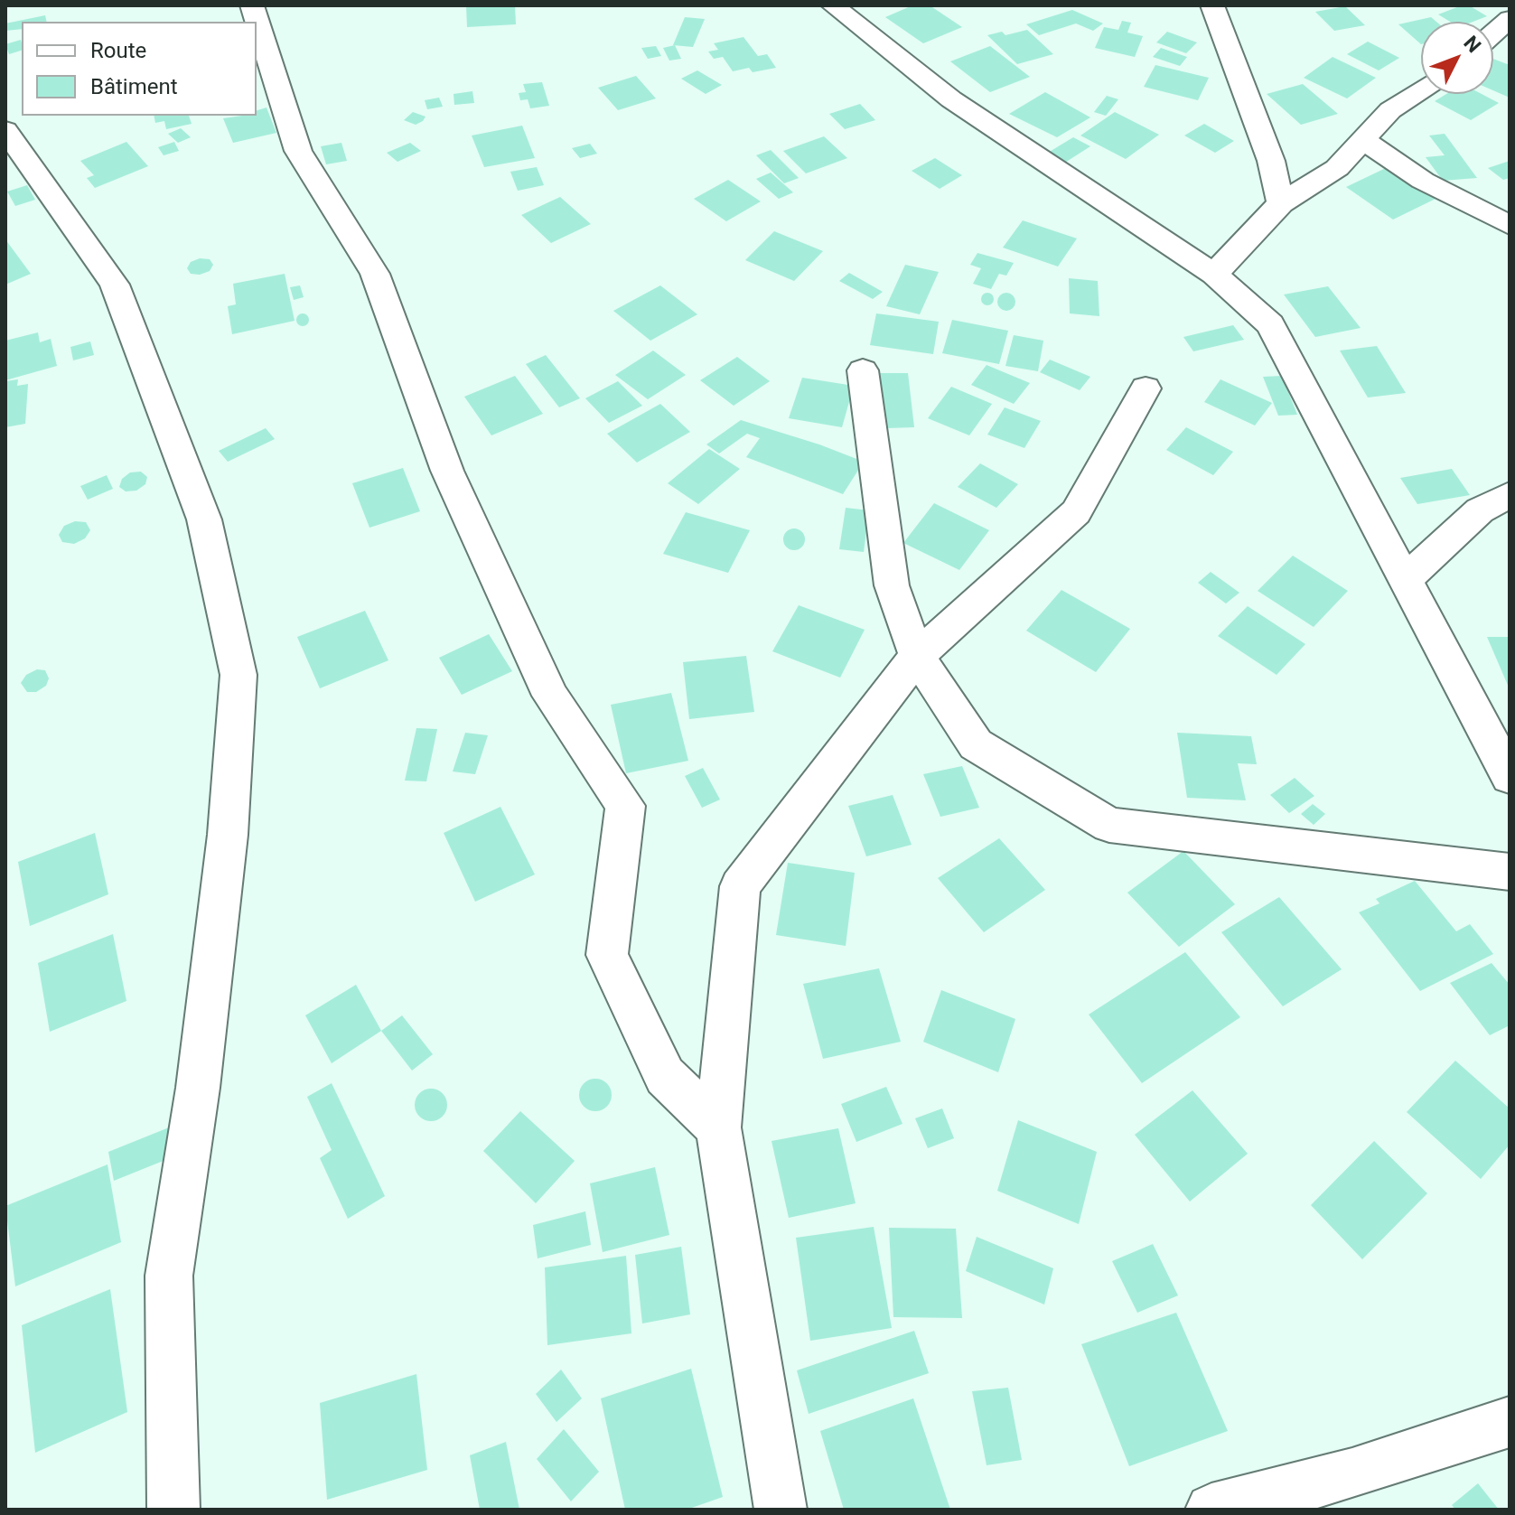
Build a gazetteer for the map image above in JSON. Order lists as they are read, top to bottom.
{
  "legend": ["Route", "Bâtiment"],
  "north": "top right"
}
